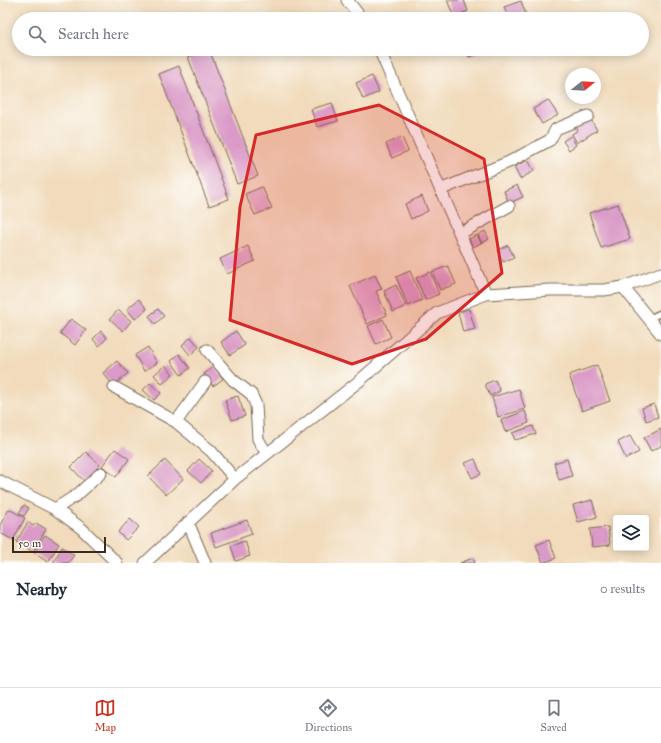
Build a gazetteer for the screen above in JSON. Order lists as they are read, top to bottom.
{
  "scale_bar": "50 m",
  "north": "right",
  "page": {
    "search": "Search here",
    "scale": "50 m",
    "heading": ["Nearby", "0 results"],
    "nav": ["Map", "Directions", "Saved"]
  }
}
